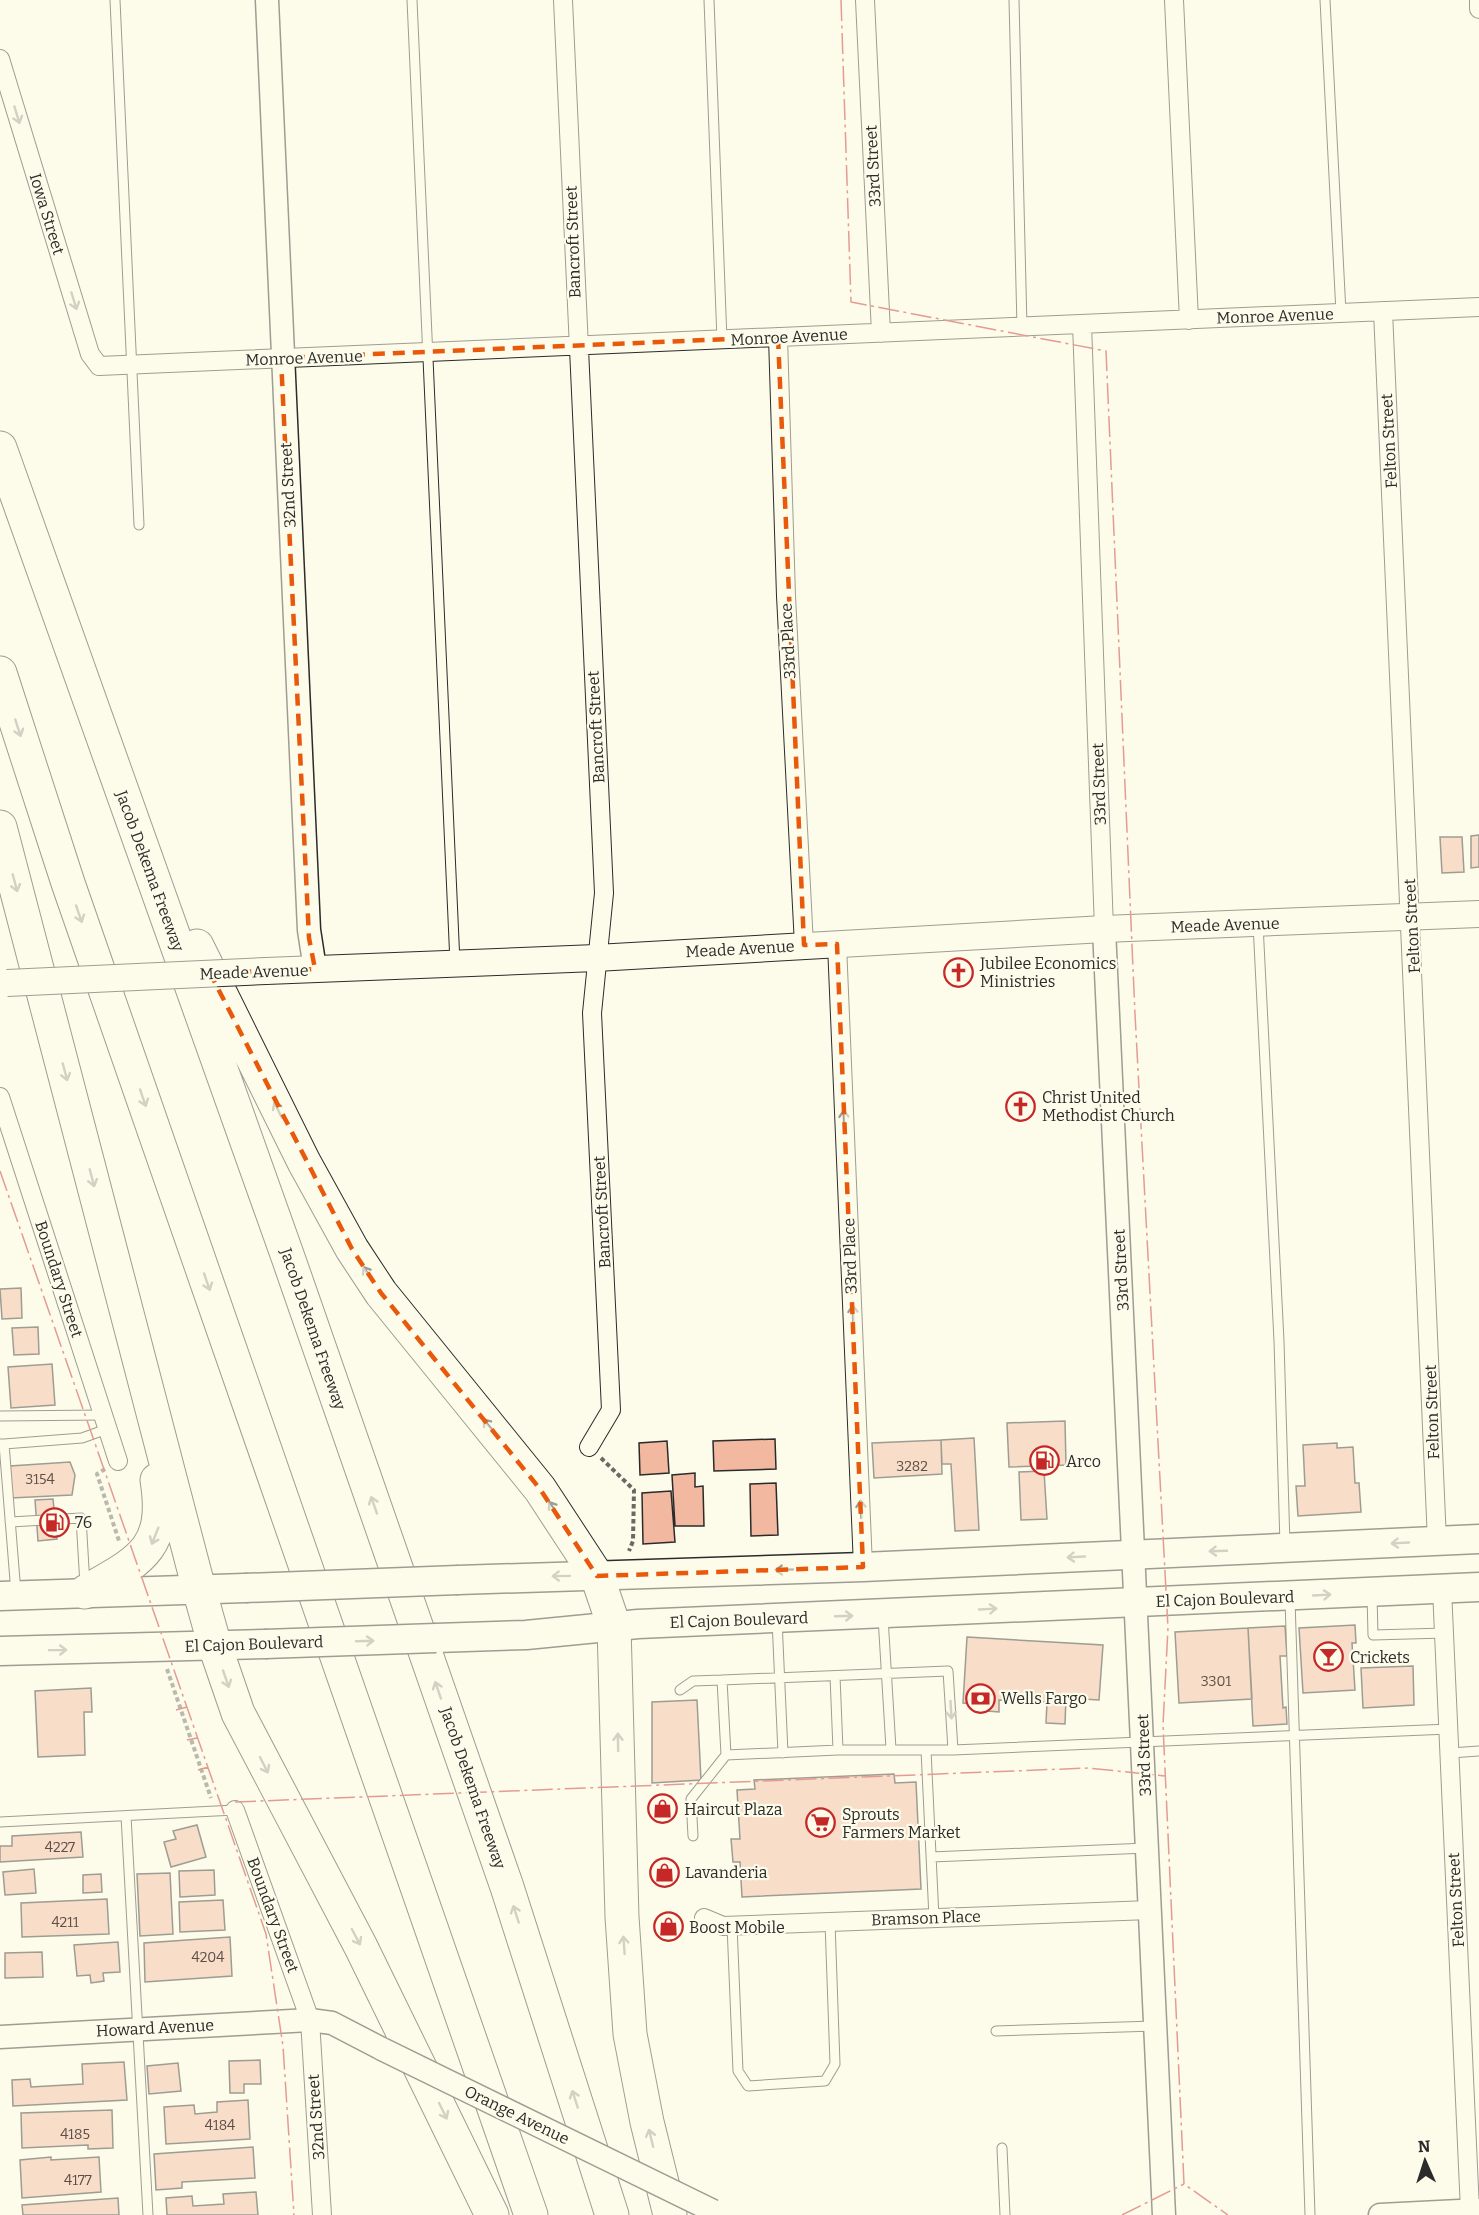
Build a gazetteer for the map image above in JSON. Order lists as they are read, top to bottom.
{
  "streets": {
    "highway": ["Jacob Dekema Freeway"],
    "main road": ["Meade Avenue", "El Cajon Boulevard"],
    "street": [
      "33rd Street",
      "Iowa Street",
      "Bancroft Street",
      "Monroe Avenue",
      "Felton Street",
      "32nd Street",
      "33rd Place",
      "Boundary Street",
      "Bramson Place",
      "Howard Avenue",
      "Orange Avenue"
    ]
  },
  "crossings": [
    ["33rd Street", "Monroe Avenue"],
    ["33rd Street", "Meade Avenue"],
    ["33rd Street", "El Cajon Boulevard"],
    ["33rd Street", "Bramson Place"],
    ["Iowa Street", "Monroe Avenue"],
    ["Bancroft Street", "Monroe Avenue"],
    ["Bancroft Street", "Meade Avenue"],
    ["Monroe Avenue", "Felton Street"],
    ["Monroe Avenue", "32nd Street"],
    ["Monroe Avenue", "33rd Place"],
    ["Felton Street", "Meade Avenue"],
    ["Felton Street", "El Cajon Boulevard"],
    ["32nd Street", "Meade Avenue"],
    ["32nd Street", "Boundary Street"],
    ["32nd Street", "Howard Avenue"],
    ["32nd Street", "Orange Avenue"],
    ["33rd Place", "Meade Avenue"],
    ["Boundary Street", "Howard Avenue"],
    ["Boundary Street", "Orange Avenue"],
    ["Howard Avenue", "Orange Avenue"]
  ],
  "one_way": ["Iowa Street", "33rd Place"],
  "places": {
    "church": ["Jubilee Economics Ministries", "Christ United Methodist Church"],
    "fuel station": ["Arco", "76"],
    "bar": ["Crickets"],
    "bank": ["Wells Fargo"],
    "shop": ["Haircut Plaza", "Lavanderia", "Boost Mobile"],
    "supermarket": ["Sprouts Farmers Market"]
  },
  "house_numbers": [
    "3282",
    "3154",
    "3301",
    "4227",
    "4211",
    "4204",
    "4184",
    "4185",
    "4177"
  ],
  "north": "top"
}
